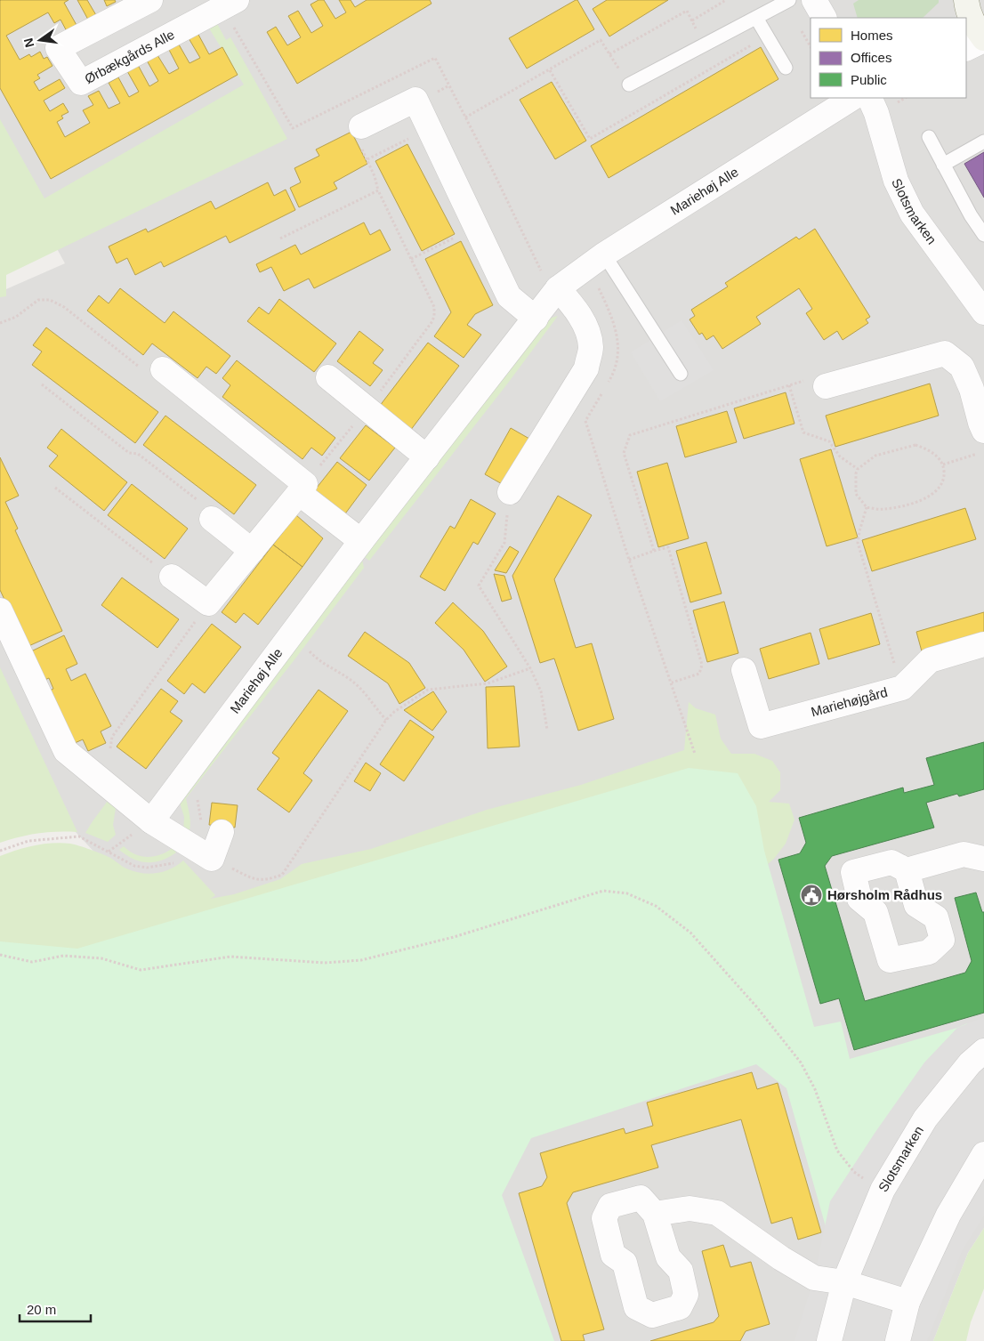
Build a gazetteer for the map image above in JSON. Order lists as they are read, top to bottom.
{
  "streets": {
    "street": [
      "Ørbækgårds Alle",
      "Mariehøj Alle",
      "Slotsmarken",
      "Mariehøjgård"
    ]
  },
  "places": {
    "public building": ["Hørsholm Rådhus"]
  },
  "legend": ["Homes", "Offices", "Public"],
  "scale_bar": "20 m",
  "north": "left"
}
